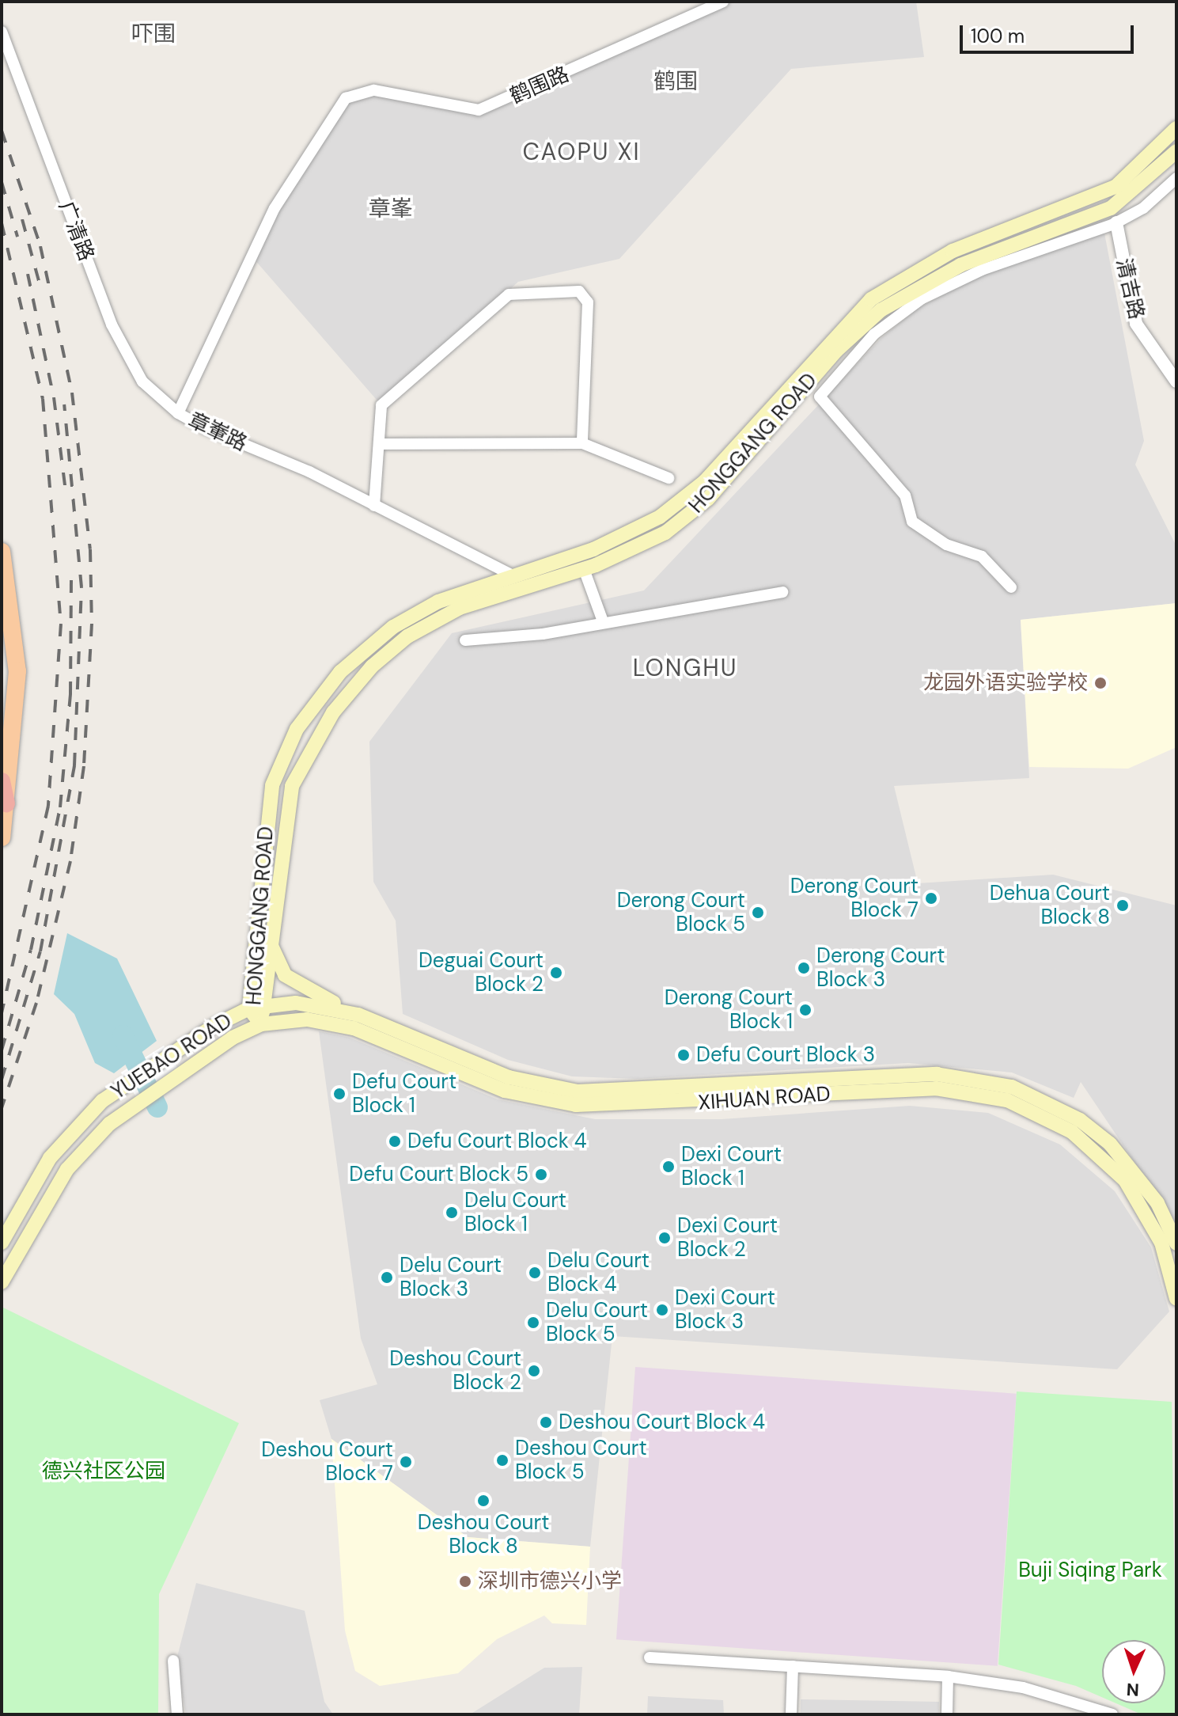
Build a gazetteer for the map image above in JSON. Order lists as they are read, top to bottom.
{
  "streets": {
    "main road": ["HONGGANG ROAD", "YUEBAO ROAD", "XIHUAN ROAD"],
    "street": [
      "鹤围路",
      "广清路",
      "清吉路",
      "章輋路"
    ]
  },
  "crossings": [
    ["鹤围路", "章輋路"],
    ["广清路", "章輋路"],
    ["章輋路", "HONGGANG ROAD"],
    ["HONGGANG ROAD", "YUEBAO ROAD"],
    ["HONGGANG ROAD", "XIHUAN ROAD"],
    ["YUEBAO ROAD", "XIHUAN ROAD"]
  ],
  "districts": [
    "吓围",
    "鹤围",
    "CAOPU XI",
    "章峯",
    "LONGHU"
  ],
  "parks": ["德兴社区公园", "Buji Siqing Park"],
  "places": [
    "龙园外语实验学校",
    "Derong Court Block 7",
    "Dehua Court Block 8",
    "Derong Court Block 5",
    "Derong Court Block 3",
    "Deguai Court Block 2",
    "Derong Court Block 1",
    "Defu Court Block 3",
    "Defu Court Block 1",
    "Defu Court Block 4",
    "Dexi Court Block 1",
    "Defu Court Block 5",
    "Delu Court Block 1",
    "Dexi Court Block 2",
    "Delu Court Block 4",
    "Delu Court Block 3",
    "Dexi Court Block 3",
    "Delu Court Block 5",
    "Deshou Court Block 2",
    "Deshou Court Block 4",
    "Deshou Court Block 5",
    "Deshou Court Block 7",
    "Deshou Court Block 8",
    "深圳市德兴小学"
  ],
  "scale_bar": "100 m",
  "north": "bottom"
}
